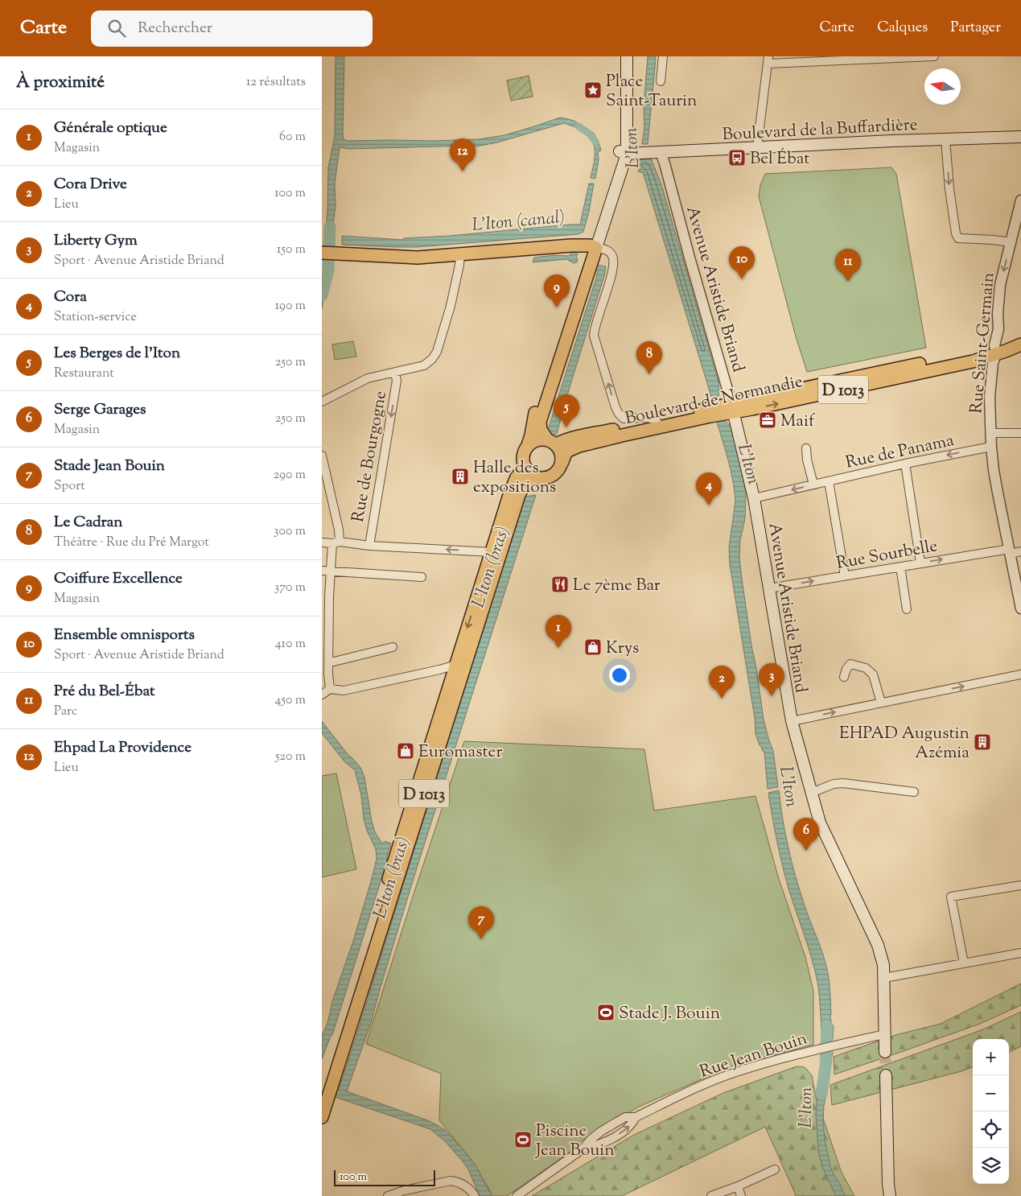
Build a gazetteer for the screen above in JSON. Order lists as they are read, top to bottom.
{
  "streets": {
    "main road": [
      "Boulevard de la Buffardière",
      "Avenue Aristide Briand",
      "D 1013",
      "Boulevard de Normandie"
    ],
    "street": [
      "Rue Saint-Germain",
      "Rue de Panama",
      "Rue de Bourgogne",
      "Rue Sourbelle",
      "Rue Jean Bouin"
    ]
  },
  "crossings": [
    ["Boulevard de la Buffardière", "Avenue Aristide Briand"],
    ["Avenue Aristide Briand", "Boulevard de Normandie"],
    ["Avenue Aristide Briand", "Rue de Panama"],
    ["Avenue Aristide Briand", "Rue Sourbelle"],
    ["Avenue Aristide Briand", "Rue Jean Bouin"],
    ["Rue Saint-Germain", "Boulevard de Normandie"],
    ["Rue Saint-Germain", "Rue de Panama"],
    ["Rue Saint-Germain", "Rue Sourbelle"],
    ["D 1013", "Boulevard de Normandie"]
  ],
  "one_way": ["Rue de Panama", "Rue Sourbelle"],
  "water": ["L'Iton", "L'Iton (canal)", "L'Iton (bras)"],
  "places": {
    "place": ["Place Saint-Taurin"],
    "bus stop": ["Bel Ébat"],
    "office": ["Maif"],
    "building": ["Halle des expositions", "EHPAD Augustin Azémia"],
    "restaurant": ["Le 7ème Bar"],
    "shop": ["Krys", "Euromaster"],
    "sports": ["Stade J. Bouin", "Piscine Jean Bouin"]
  },
  "scale_bar": "100 m",
  "north": "left",
  "page": {
    "header": "Carte",
    "search": "Rechercher",
    "nav": ["Carte", "Calques", "Partager"],
    "heading": ["À proximité", "12 résultats"],
    "list": [
      {
        "mark": "1",
        "name": "Générale optique",
        "note": "Magasin",
        "value": "60 m"
      },
      {
        "mark": "2",
        "name": "Cora Drive",
        "note": "Lieu",
        "value": "100 m"
      },
      {
        "mark": "3",
        "name": "Liberty Gym",
        "note": "Sport · Avenue Aristide Briand",
        "value": "150 m"
      },
      {
        "mark": "4",
        "name": "Cora",
        "note": "Station-service",
        "value": "190 m"
      },
      {
        "mark": "5",
        "name": "Les Berges de l'Iton",
        "note": "Restaurant",
        "value": "250 m"
      },
      {
        "mark": "6",
        "name": "Serge Garages",
        "note": "Magasin",
        "value": "250 m"
      },
      {
        "mark": "7",
        "name": "Stade Jean Bouin",
        "note": "Sport",
        "value": "290 m"
      },
      {
        "mark": "8",
        "name": "Le Cadran",
        "note": "Théâtre · Rue du Pré Margot",
        "value": "300 m"
      },
      {
        "mark": "9",
        "name": "Coiffure Excellence",
        "note": "Magasin",
        "value": "370 m"
      },
      {
        "mark": "10",
        "name": "Ensemble omnisports",
        "note": "Sport · Avenue Aristide Briand",
        "value": "410 m"
      },
      {
        "mark": "11",
        "name": "Pré du Bel-Ébat",
        "note": "Parc",
        "value": "450 m"
      },
      {
        "mark": "12",
        "name": "Ehpad La Providence",
        "note": "Lieu",
        "value": "520 m"
      }
    ],
    "pins": [
      "12",
      "10",
      "11",
      "9",
      "8",
      "5",
      "4",
      "1",
      "3",
      "2",
      "6",
      "7"
    ],
    "map_buttons": ["+", "−"],
    "scale": "100 m"
  }
}
